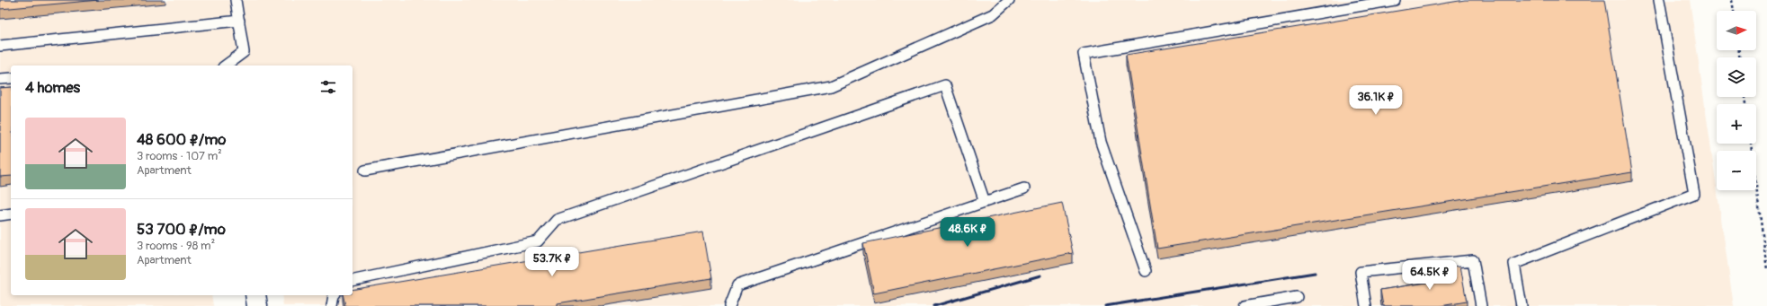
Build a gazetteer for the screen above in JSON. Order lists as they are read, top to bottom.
{
  "north": "right",
  "page": {
    "map_buttons": ["+", "−"],
    "heading": "4 homes",
    "price": [
      "36.1K ₽",
      "48.6K ₽",
      "53.7K ₽",
      "64.5K ₽"
    ],
    "list": [
      {
        "name": "48 600 ₽/mo",
        "note": "3 rooms · 107 m² · Apartment"
      },
      {
        "name": "53 700 ₽/mo",
        "note": "3 rooms · 98 m² · Apartment"
      }
    ]
  }
}
